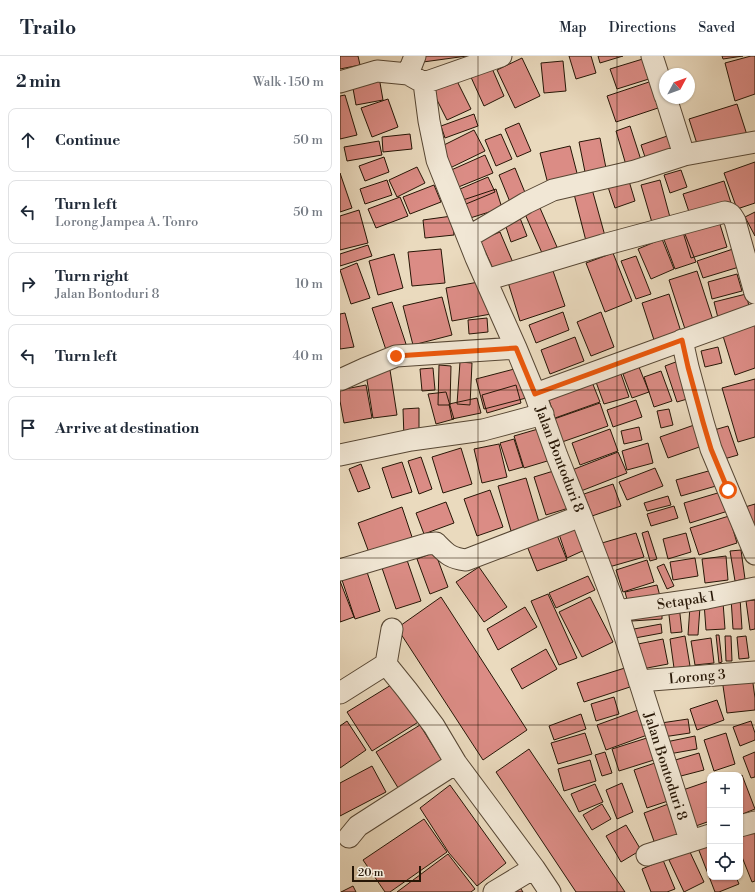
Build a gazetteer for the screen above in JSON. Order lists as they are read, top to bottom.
{
  "streets": {
    "street": ["Jalan Bontoduri 8", "Setapak 1", "Lorong 3"]
  },
  "crossings": [
    ["Jalan Bontoduri 8", "Setapak 1"],
    ["Jalan Bontoduri 8", "Lorong 3"]
  ],
  "scale_bar": "20 m",
  "north": "top right",
  "page": {
    "header": "Trailo",
    "nav": ["Map", "Directions", "Saved"],
    "heading": ["2 min", "Walk · 150 m"],
    "list": [
      ["Continue", "50 m"],
      ["Turn left", "Lorong Jampea A. Tonro", "50 m"],
      ["Turn right", "Jalan Bontoduri 8", "10 m"],
      ["Turn left", "40 m"],
      "Arrive at destination"
    ],
    "map_buttons": ["+", "−"],
    "scale": "20 m"
  }
}
